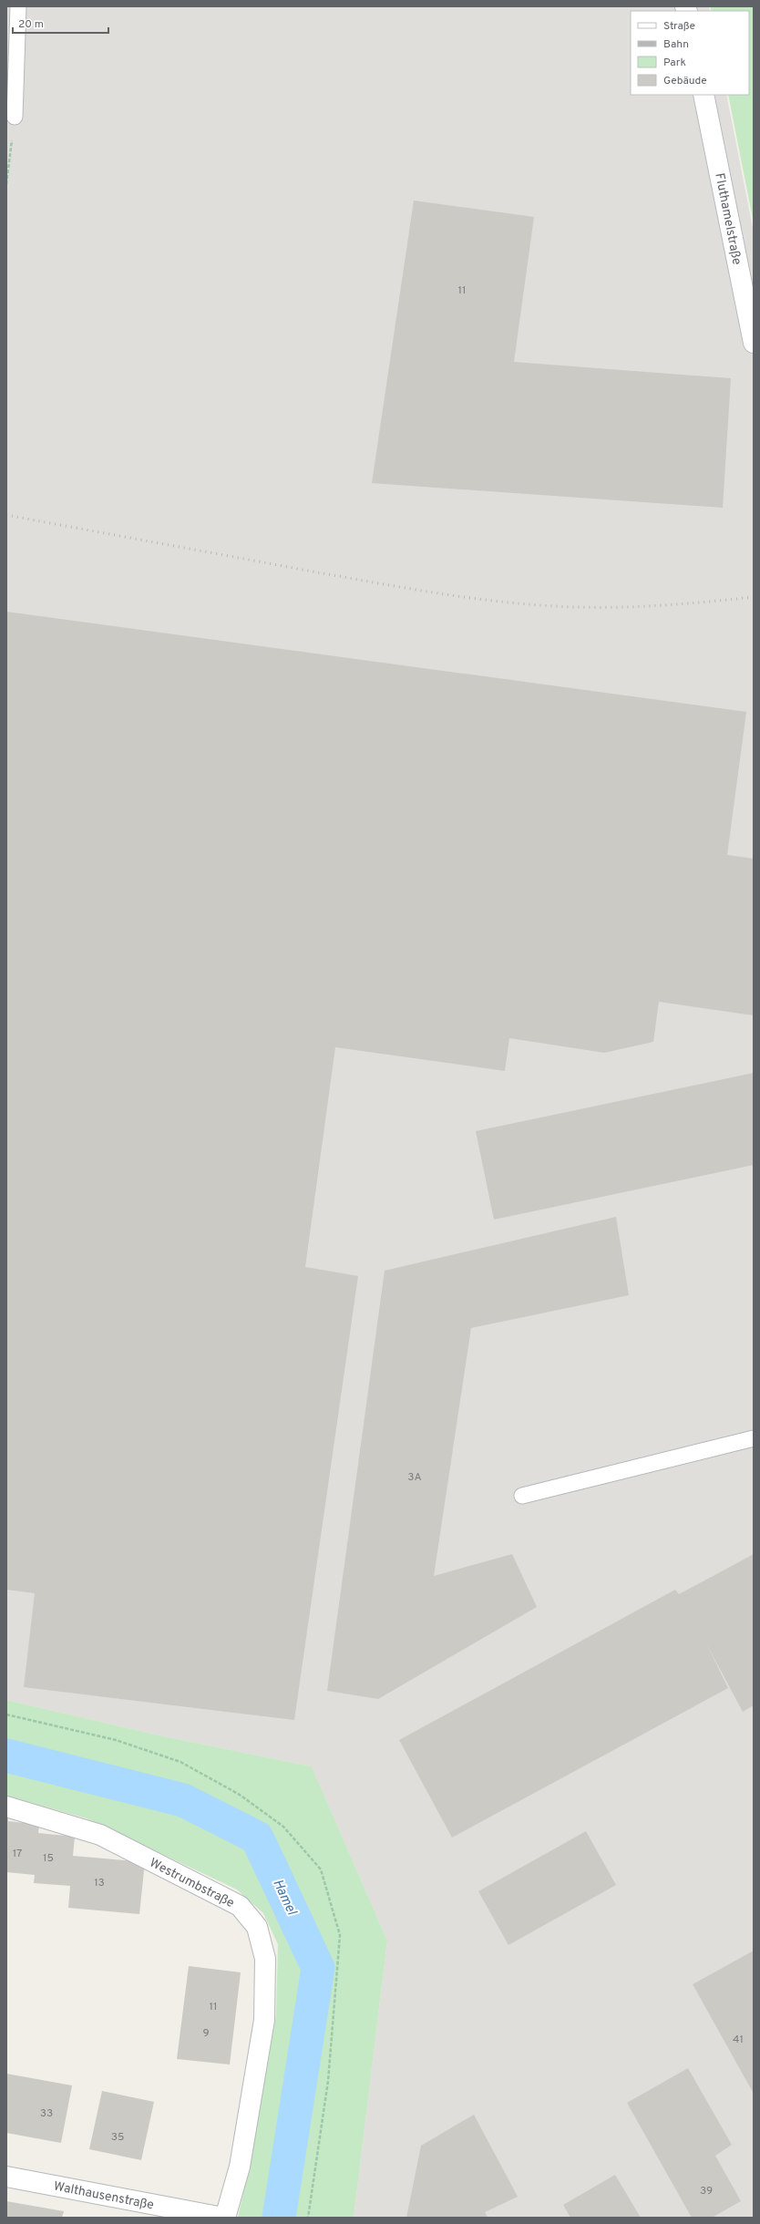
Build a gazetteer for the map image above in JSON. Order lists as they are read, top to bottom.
{
  "streets": {
    "street": ["Fluthamelstraße", "Westrumbstraße", "Walthausenstraße"]
  },
  "crossings": [
    ["Westrumbstraße", "Walthausenstraße"]
  ],
  "water": ["Hamel"],
  "house_numbers": [
    "11",
    "3A",
    "17",
    "15",
    "13",
    "11",
    "9",
    "41",
    "33",
    "35",
    "39"
  ],
  "legend": [
    "Straße",
    "Bahn",
    "Park",
    "Gebäude"
  ],
  "scale_bar": "20 m"
}
